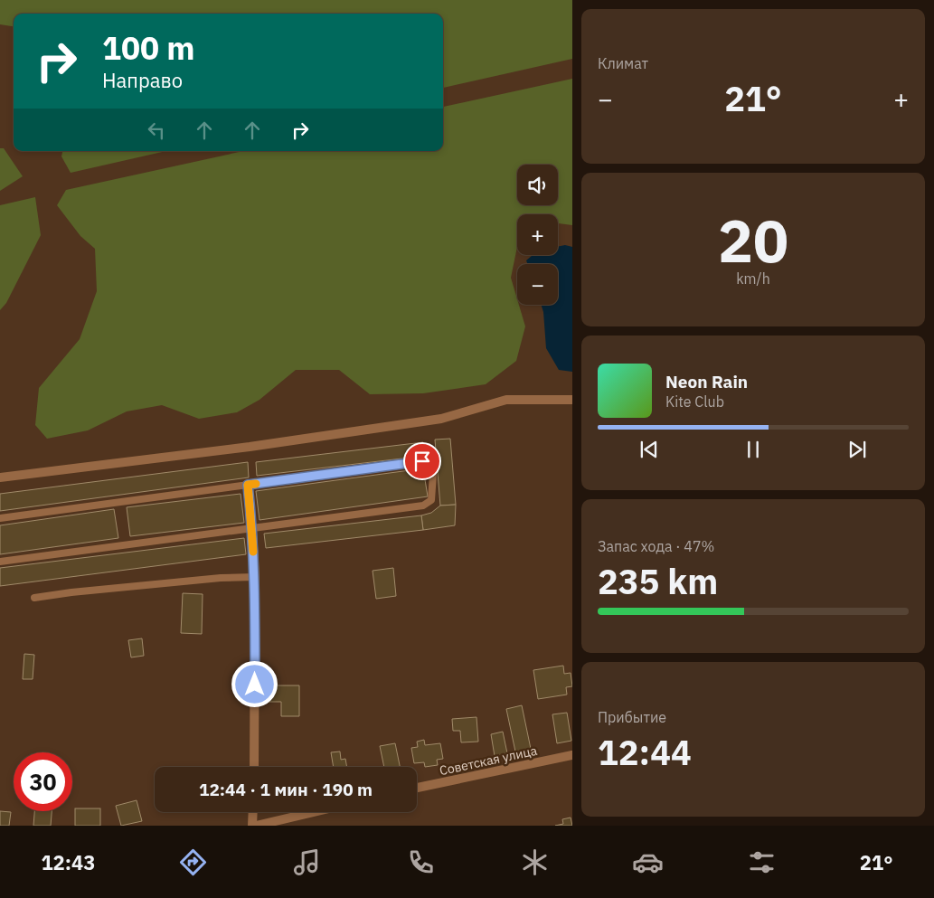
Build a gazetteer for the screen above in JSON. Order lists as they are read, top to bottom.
{
  "streets": {
    "street": ["Советская улица"]
  },
  "page": {
    "tile": [
      "Климат",
      ["20", "km/h"],
      ["Запас хода · 47%", "235 km"],
      ["Прибытие", "12:44"]
    ],
    "turn": ["100 m", "Направо"],
    "heat": ["−", "21°", "+"],
    "map_buttons": ["+", "−"],
    "song": ["Neon Rain", "Kite Club"],
    "limit": "30",
    "trip": "12:44 · 1 мин · 190 m",
    "tabs": ["12:43", "21°"]
  }
}
